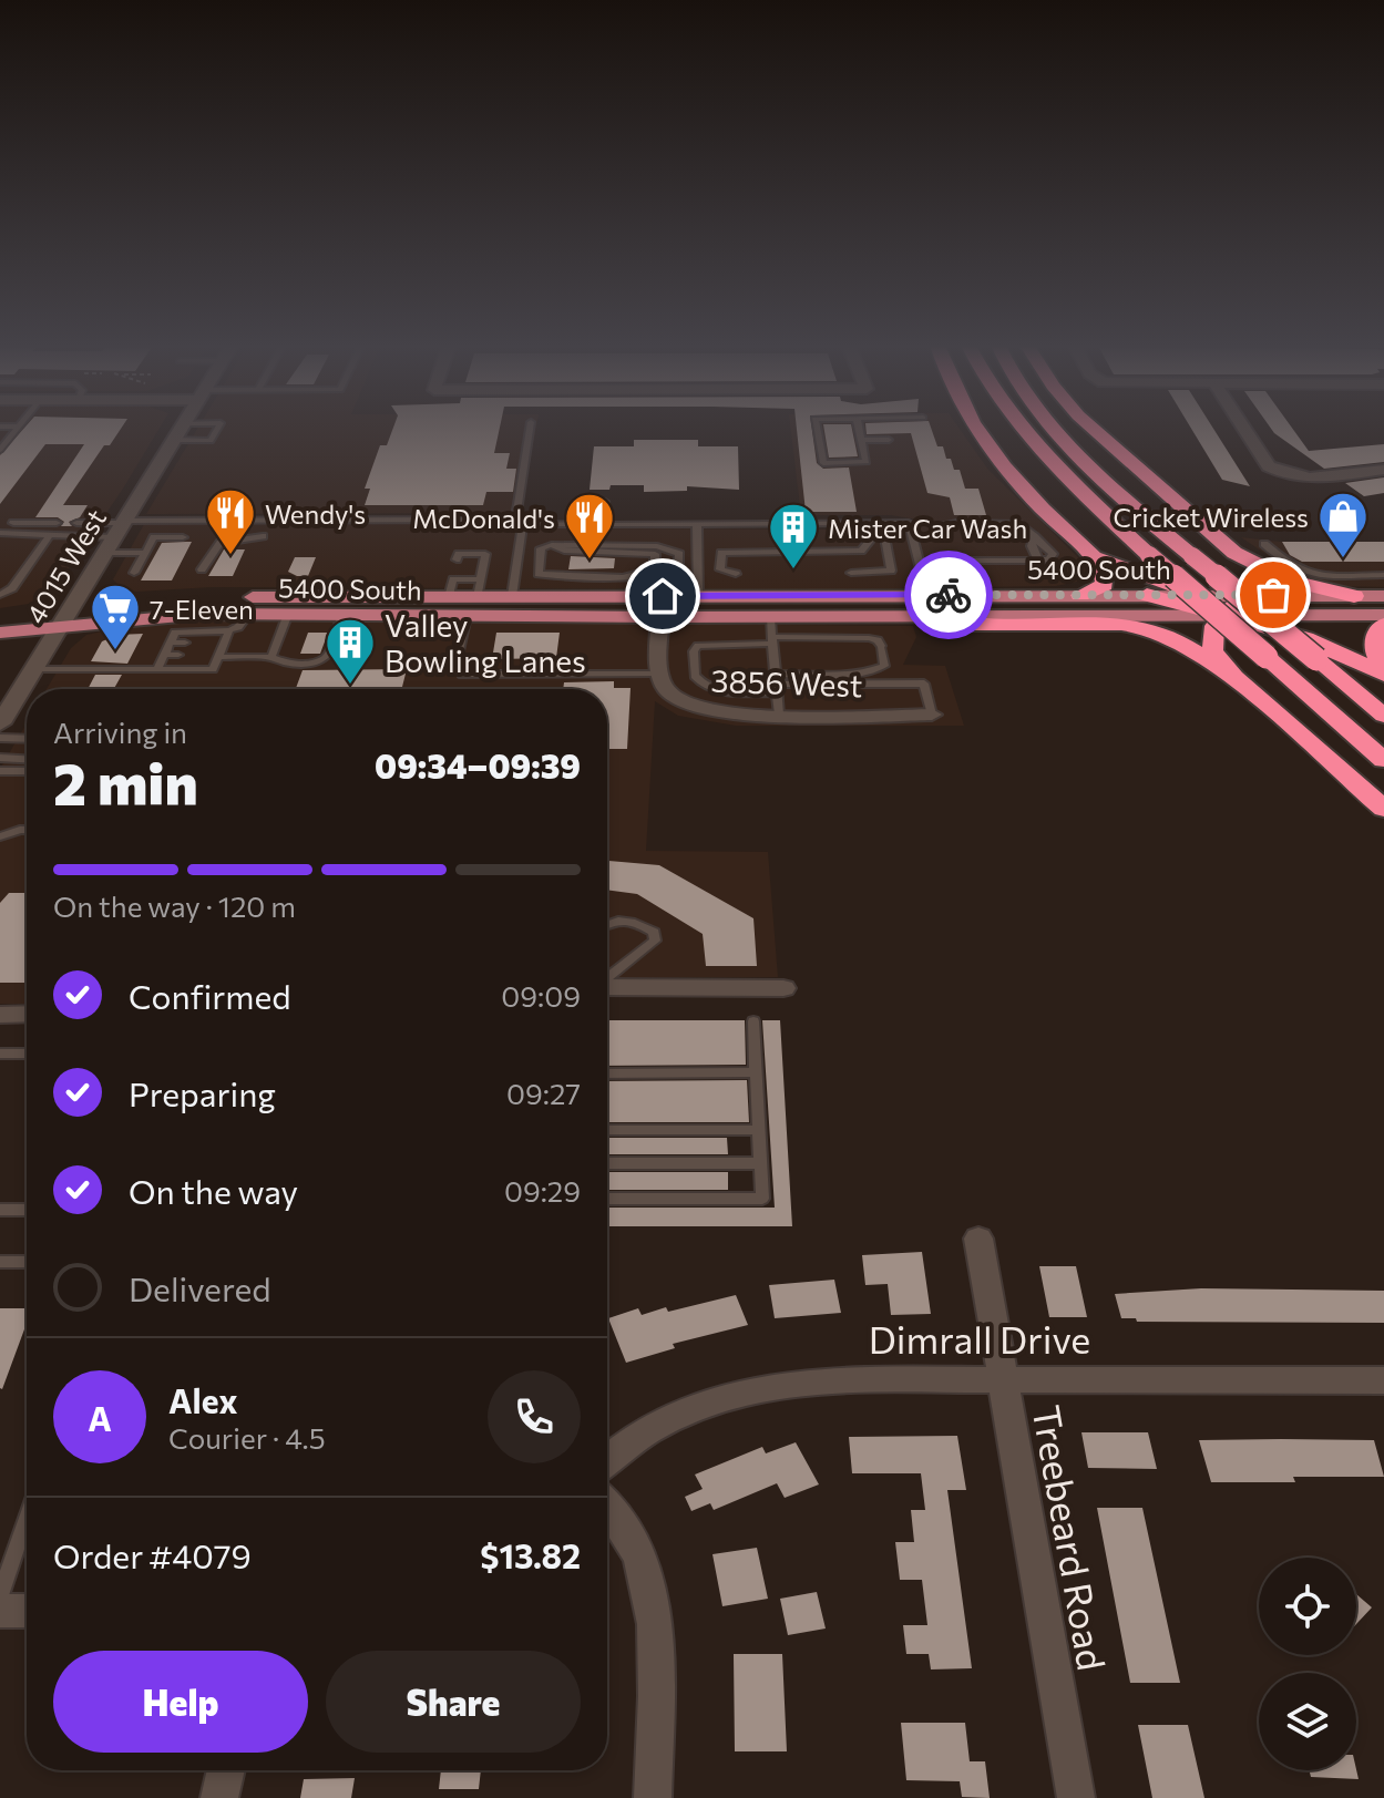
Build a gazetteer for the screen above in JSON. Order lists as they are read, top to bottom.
{
  "streets": {
    "main road": ["5400 South"],
    "street": [
      "4015 West",
      "3856 West",
      "Dimrall Drive",
      "Treebeard Road"
    ]
  },
  "crossings": [
    ["4015 West", "5400 South"],
    ["Dimrall Drive", "Treebeard Road"]
  ],
  "places": {
    "restaurant": ["Wendy's", "McDonald's"],
    "shop": ["Cricket Wireless"],
    "building": ["Mister Car Wash", "Valley Bowling Lanes"],
    "supermarket": ["7-Eleven"]
  },
  "page": {
    "heading": ["2 min", "Arriving in", "09:34–09:39"],
    "panel": [
      "Alex",
      "Courier · 4.5",
      "Order #4079",
      "$13.82"
    ],
    "bar": "On the way · 120 m",
    "list": [
      ["Confirmed", "09:09"],
      ["Preparing", "09:27"],
      ["On the way", "09:29"],
      "Delivered"
    ],
    "round": "A",
    "buttons": ["Help", "Share"]
  }
}
